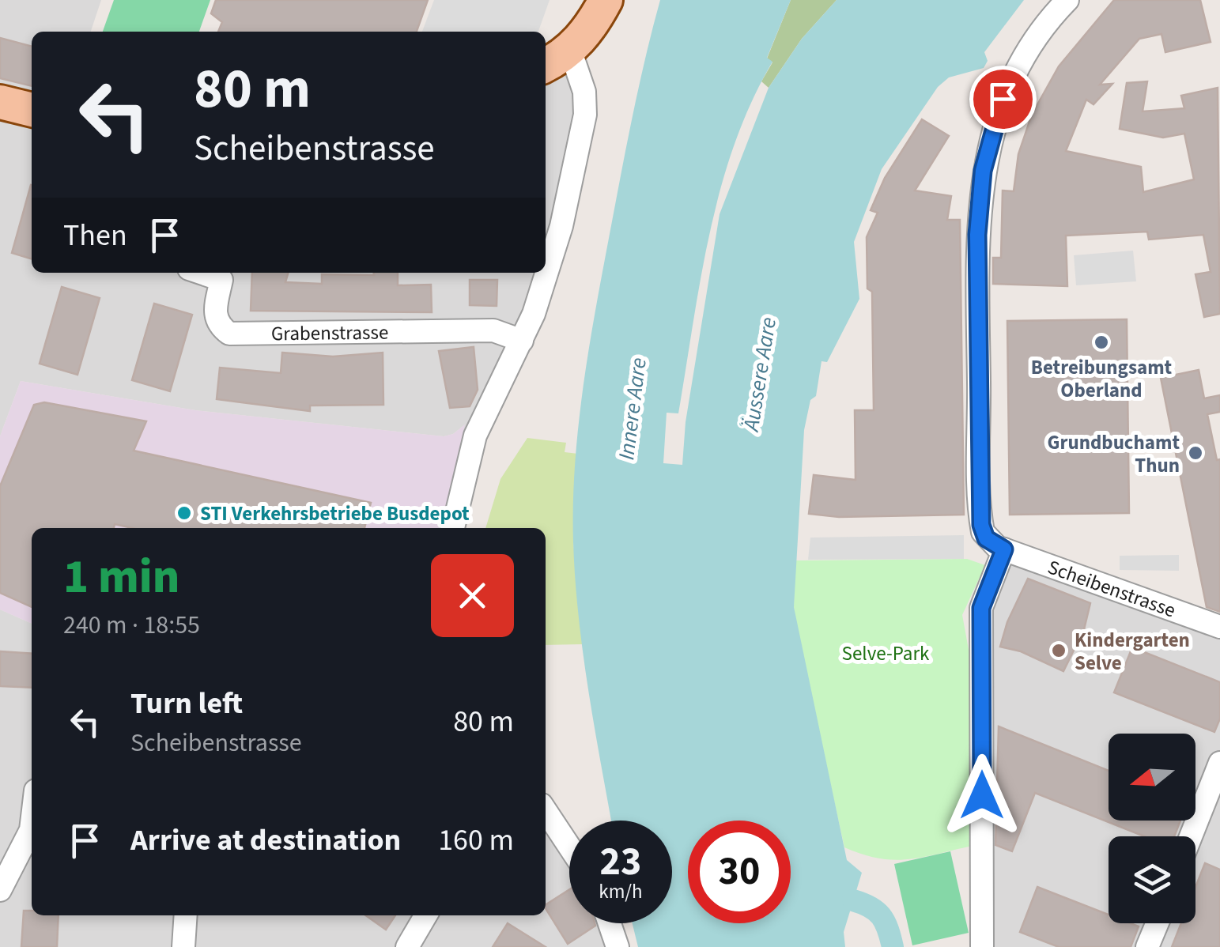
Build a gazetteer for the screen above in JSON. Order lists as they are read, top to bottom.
{
  "streets": {
    "street": ["Grabenstrasse", "Scheibenstrasse"]
  },
  "water": ["Äussere Aare", "Innere Aare"],
  "parks": ["Selve-Park"],
  "places": [
    "Betreibungsamt Oberland",
    "Grundbuchamt Thun",
    "STI Verkehrsbetriebe Busdepot",
    "Kindergarten Selve"
  ],
  "north": "left",
  "page": {
    "turn": ["80 m", "Scheibenstrasse"],
    "then": "Then",
    "heading": ["1 min", "240 m · 18:55"],
    "list": [
      {
        "name": "Turn left",
        "note": "Scheibenstrasse",
        "value": "80 m"
      },
      {
        "name": "Arrive at destination",
        "value": "160 m"
      }
    ],
    "speed": "23 km/h",
    "limit": "30"
  }
}
